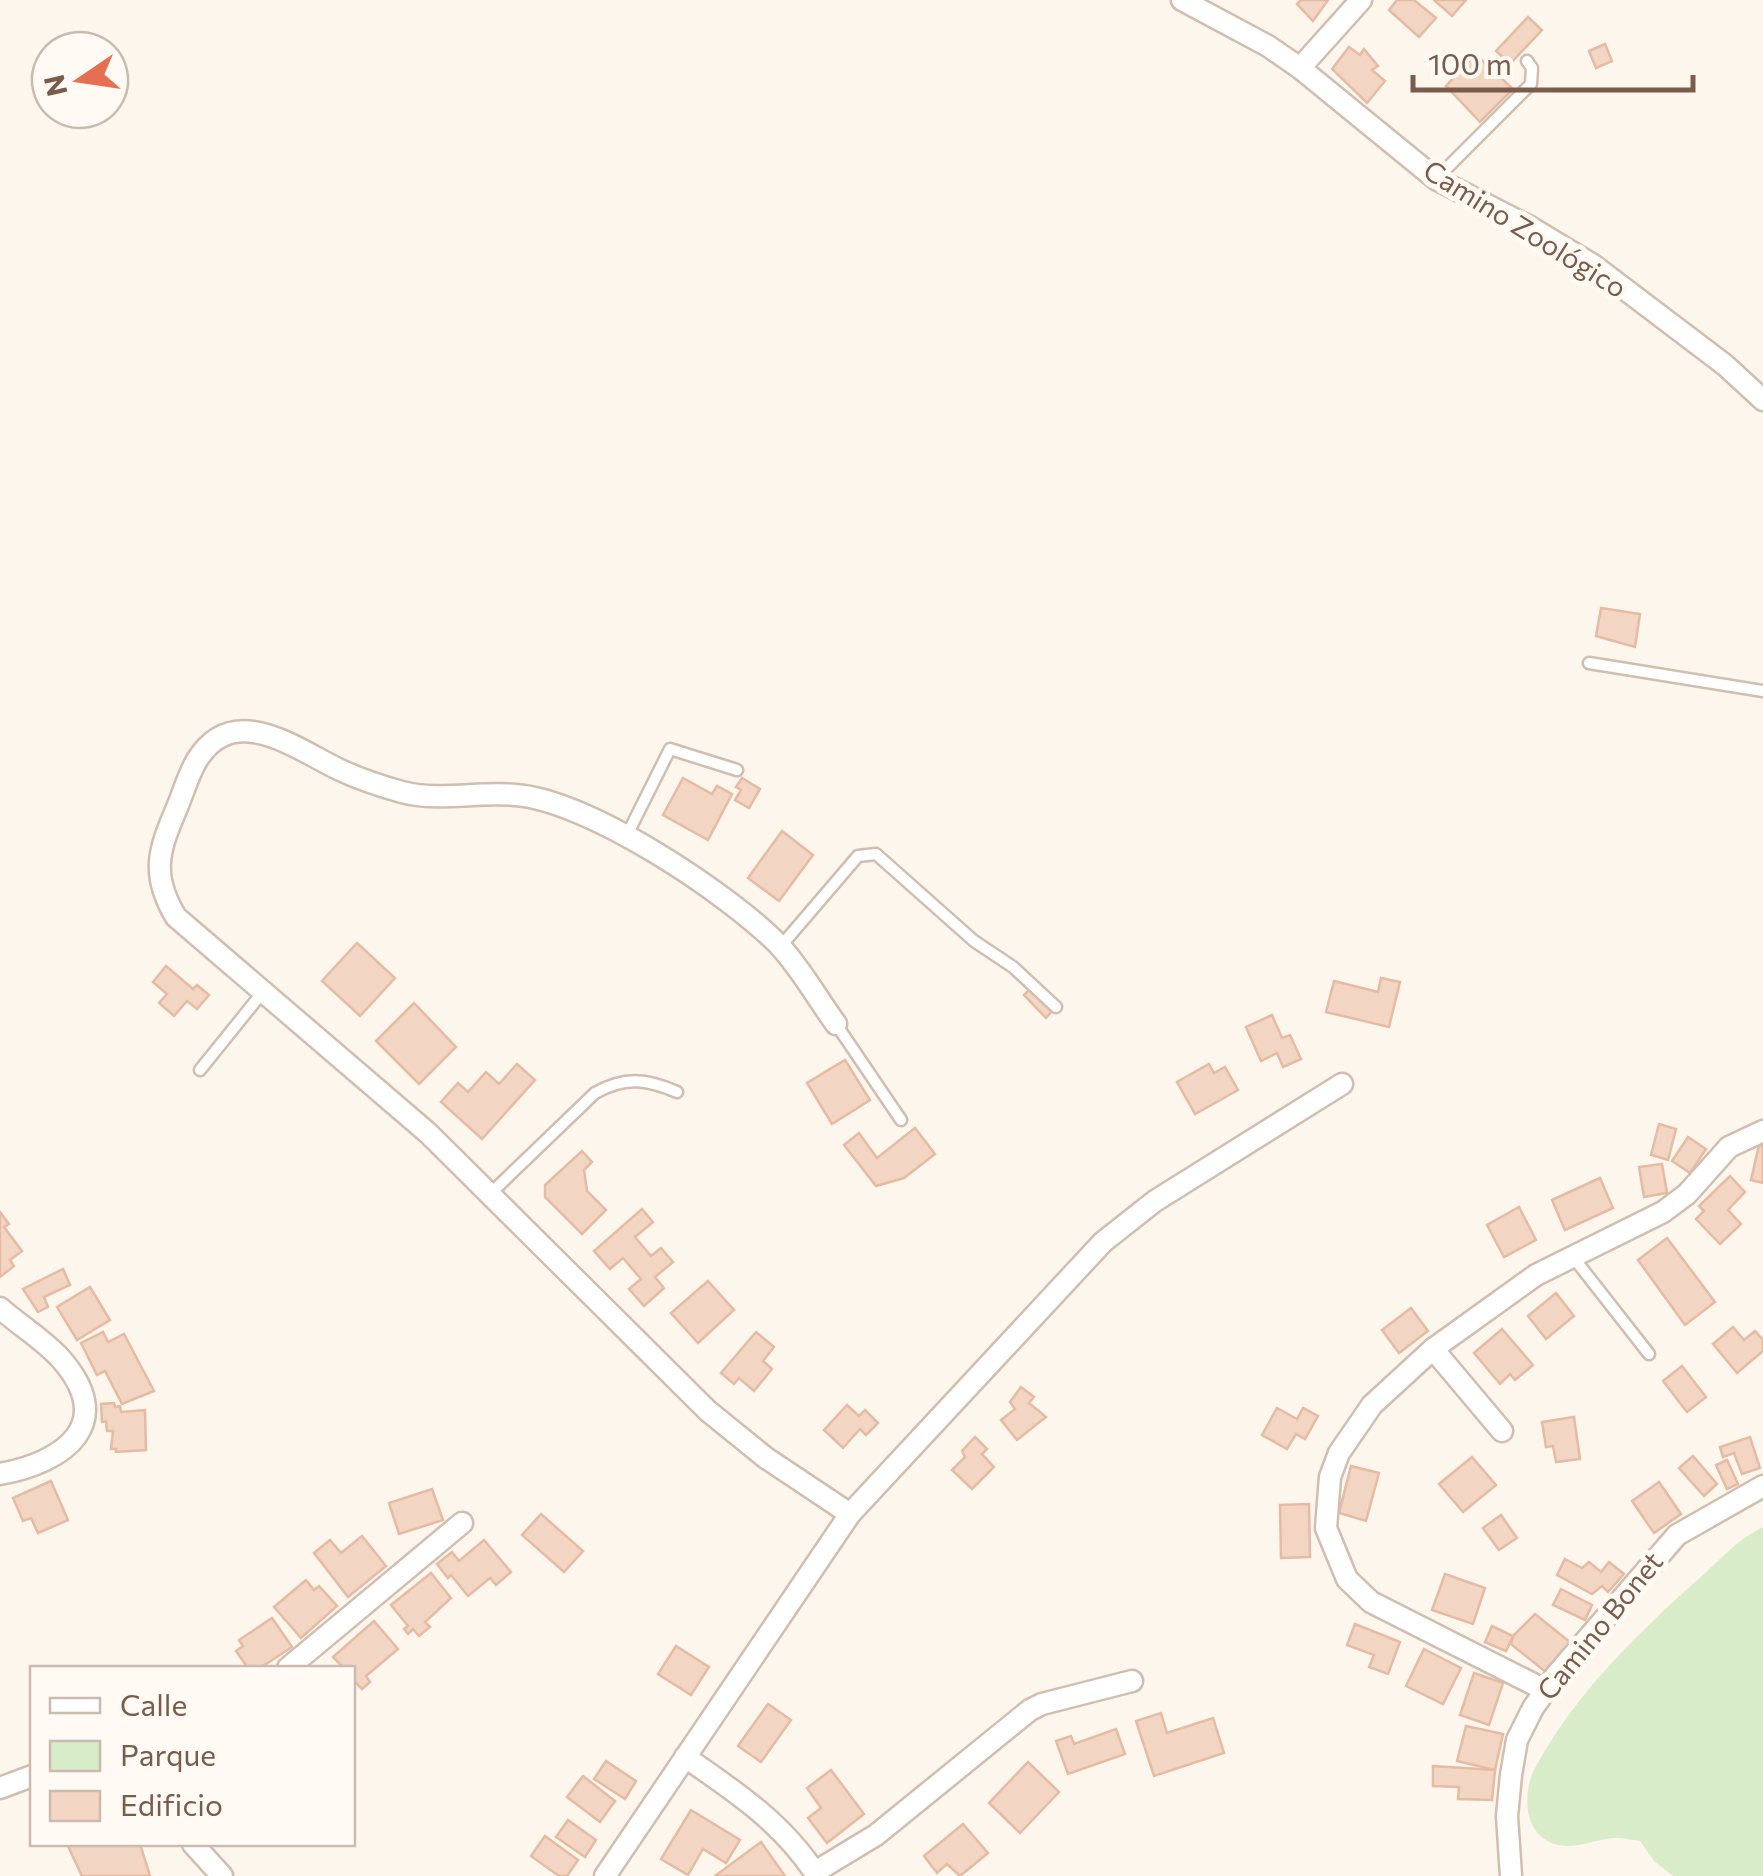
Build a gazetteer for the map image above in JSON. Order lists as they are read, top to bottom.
{
  "streets": {
    "street": ["Camino Zoológico", "Camino Bonet"]
  },
  "legend": ["Calle", "Parque", "Edificio"],
  "scale_bar": "100 m",
  "north": "left"
}
